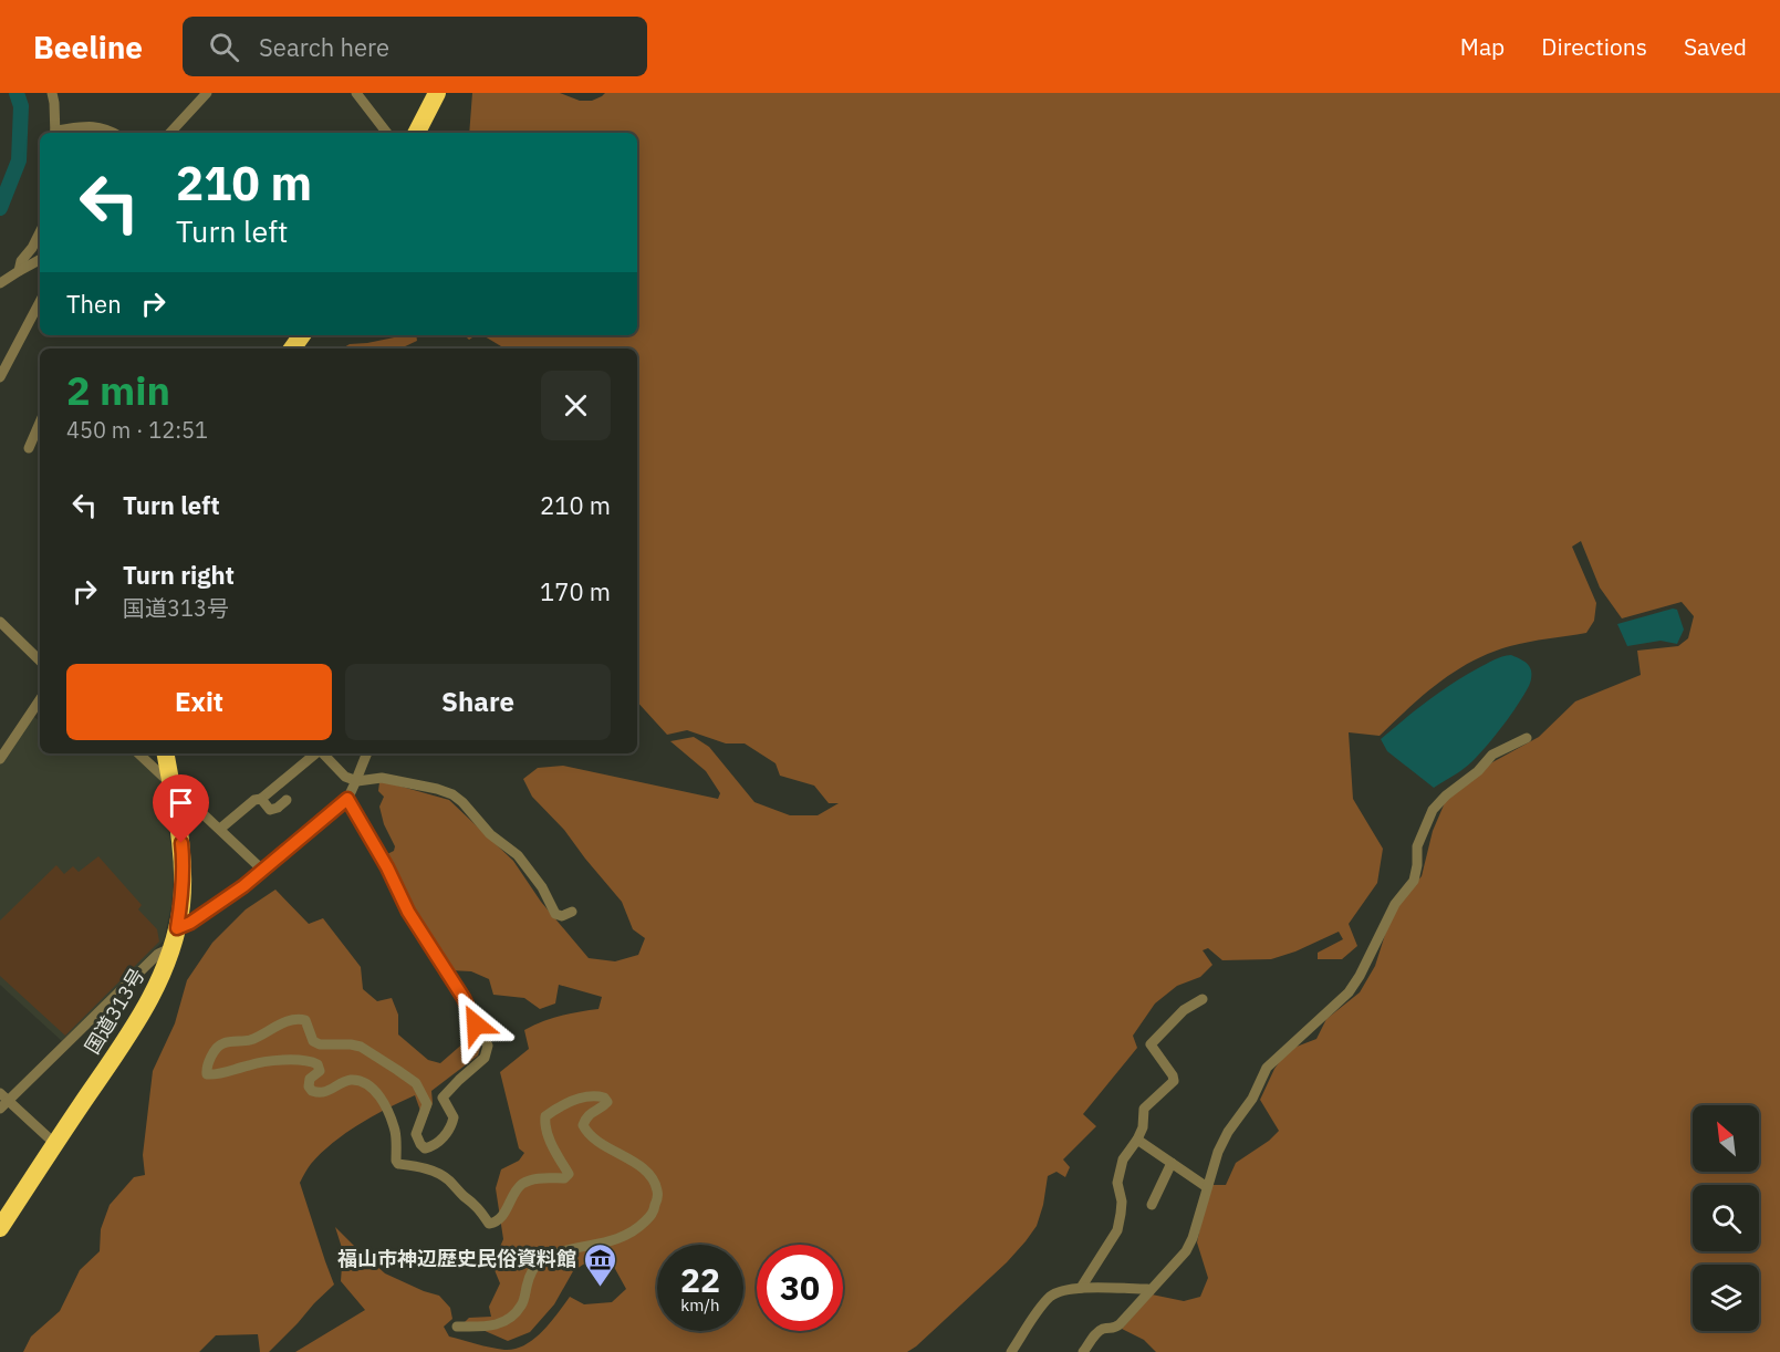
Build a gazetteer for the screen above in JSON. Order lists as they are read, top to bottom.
{
  "streets": {
    "highway": ["国道313号"]
  },
  "places": {
    "museum": ["福山市神辺歴史民俗資料館"]
  },
  "north": "top left",
  "page": {
    "header": "Beeline",
    "search": "Search here",
    "nav": ["Map", "Directions", "Saved"],
    "turn": ["210 m", "Turn left"],
    "then": "Then",
    "heading": ["2 min", "450 m · 12:51"],
    "list": [
      {
        "name": "Turn left",
        "value": "210 m"
      },
      {
        "name": "Turn right",
        "note": "国道313号",
        "value": "170 m"
      }
    ],
    "buttons": ["Exit", "Share"],
    "speed": "22 km/h",
    "limit": "30"
  }
}
